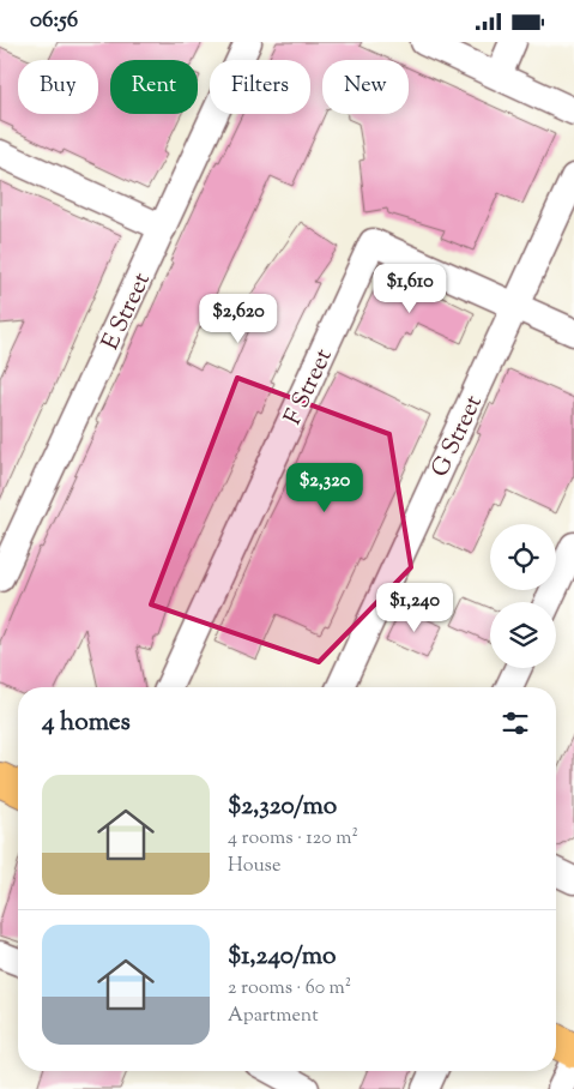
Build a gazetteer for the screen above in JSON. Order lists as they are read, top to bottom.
{
  "streets": {
    "lane": ["E Street", "F Street", "G Street"]
  },
  "crossings": [
    ["F Street", "G Street"]
  ],
  "page": {
    "status": "06:56",
    "chip": [
      "Buy",
      "Rent",
      "Filters",
      "New"
    ],
    "price": [
      "$1,610",
      "$2,620",
      "$2,320",
      "$1,240"
    ],
    "heading": "4 homes",
    "list": [
      {
        "name": "$2,320/mo",
        "note": "4 rooms · 120 m² · House"
      },
      {
        "name": "$1,240/mo",
        "note": "2 rooms · 60 m² · Apartment"
      }
    ]
  }
}
